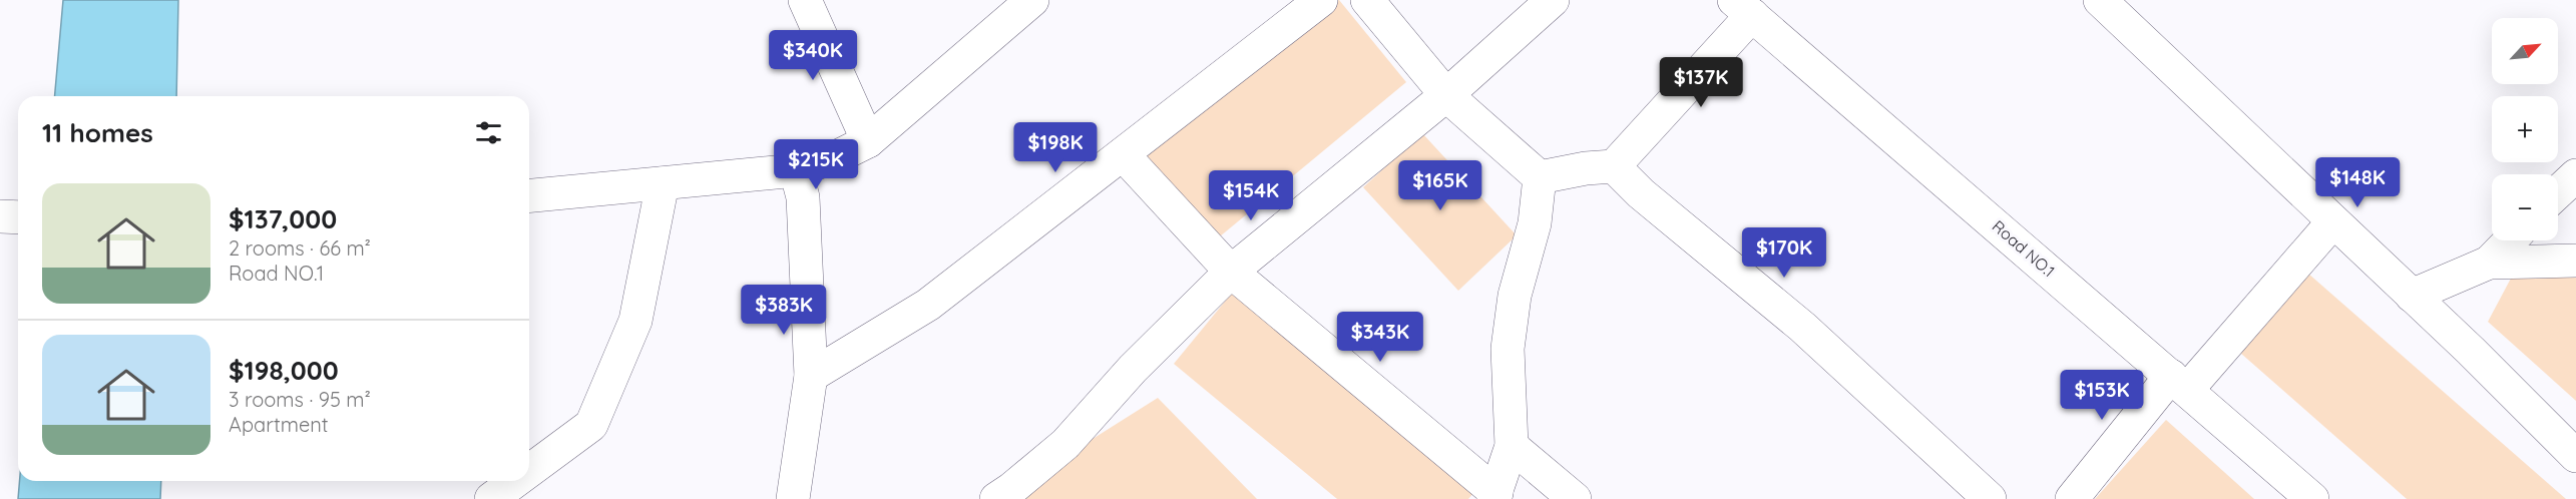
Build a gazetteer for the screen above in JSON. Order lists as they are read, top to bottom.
{
  "streets": {
    "main road": ["Road NO.1"]
  },
  "north": "top right",
  "page": {
    "map_buttons": ["+", "−"],
    "price": [
      "$340K",
      "$137K",
      "$198K",
      "$215K",
      "$148K",
      "$165K",
      "$154K",
      "$170K",
      "$383K",
      "$343K",
      "$153K"
    ],
    "heading": "11 homes",
    "list": [
      {
        "name": "$137,000",
        "note": "2 rooms · 66 m² · Road NO.1"
      },
      {
        "name": "$198,000",
        "note": "3 rooms · 95 m² · Apartment"
      }
    ]
  }
}
